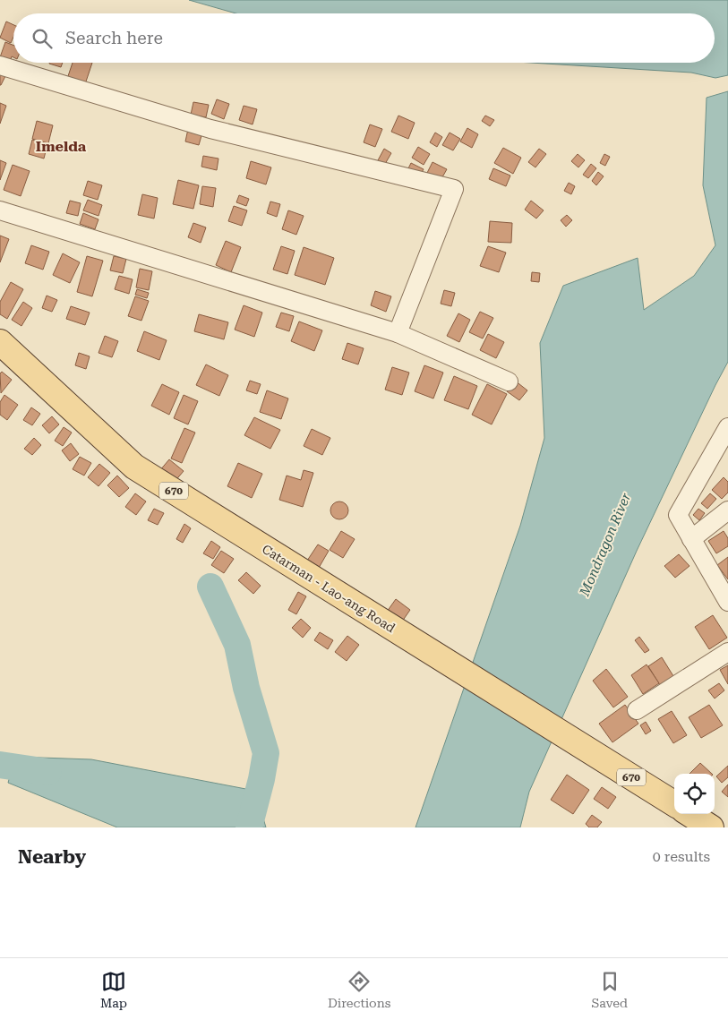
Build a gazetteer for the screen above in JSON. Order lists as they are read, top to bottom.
{
  "streets": {
    "main road": ["670", "Catarman - Lao-ang Road"]
  },
  "districts": ["Imelda"],
  "water": ["Mondragon River"],
  "page": {
    "search": "Search here",
    "heading": ["Nearby", "0 results"],
    "nav": ["Map", "Directions", "Saved"]
  }
}
